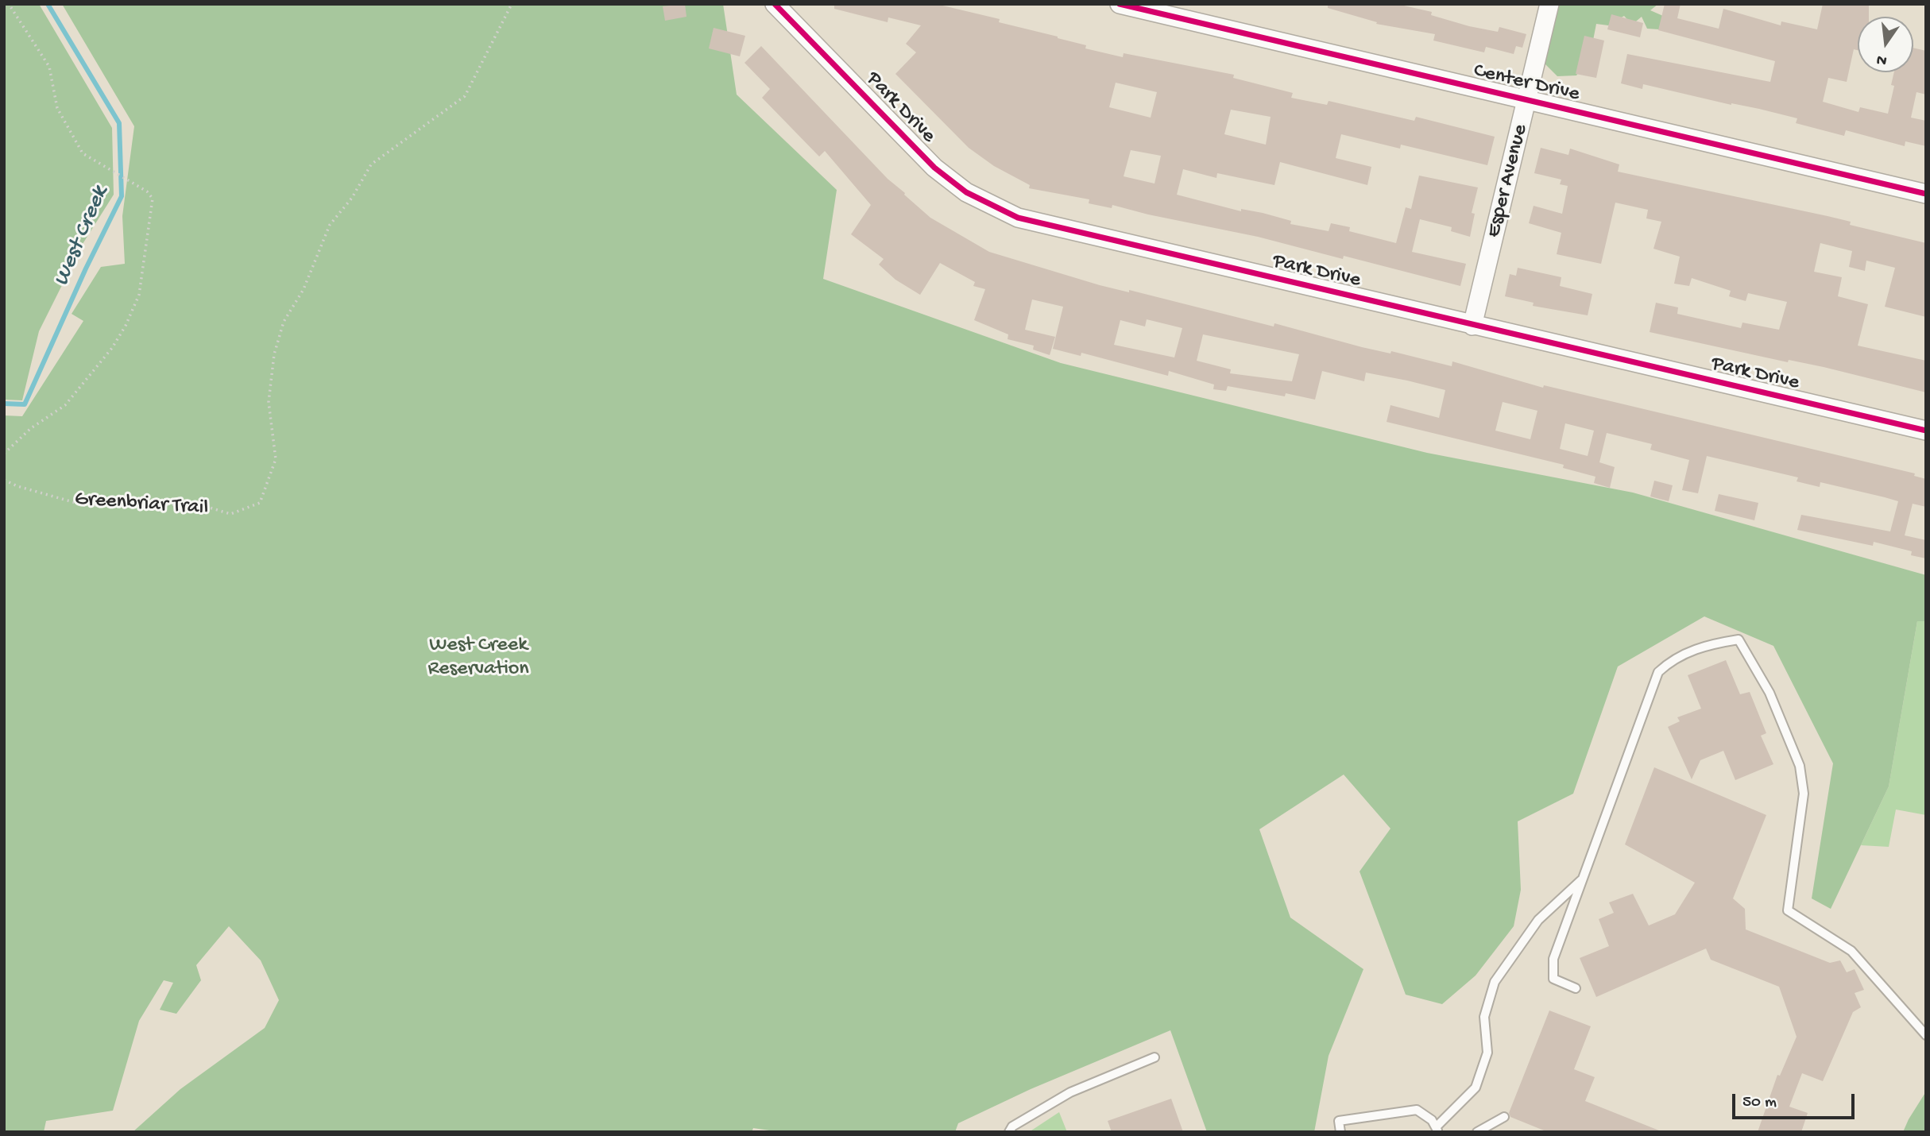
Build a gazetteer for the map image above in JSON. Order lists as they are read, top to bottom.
{
  "streets": {
    "street": ["Center Drive", "Park Drive", "Esper Avenue"],
    "path": ["Greenbriar Trail"]
  },
  "crossings": [
    ["Center Drive", "Esper Avenue"],
    ["Park Drive", "Esper Avenue"]
  ],
  "water": ["West Creek"],
  "parks": ["West Creek Reservation"],
  "scale_bar": "50 m",
  "north": "bottom"
}
